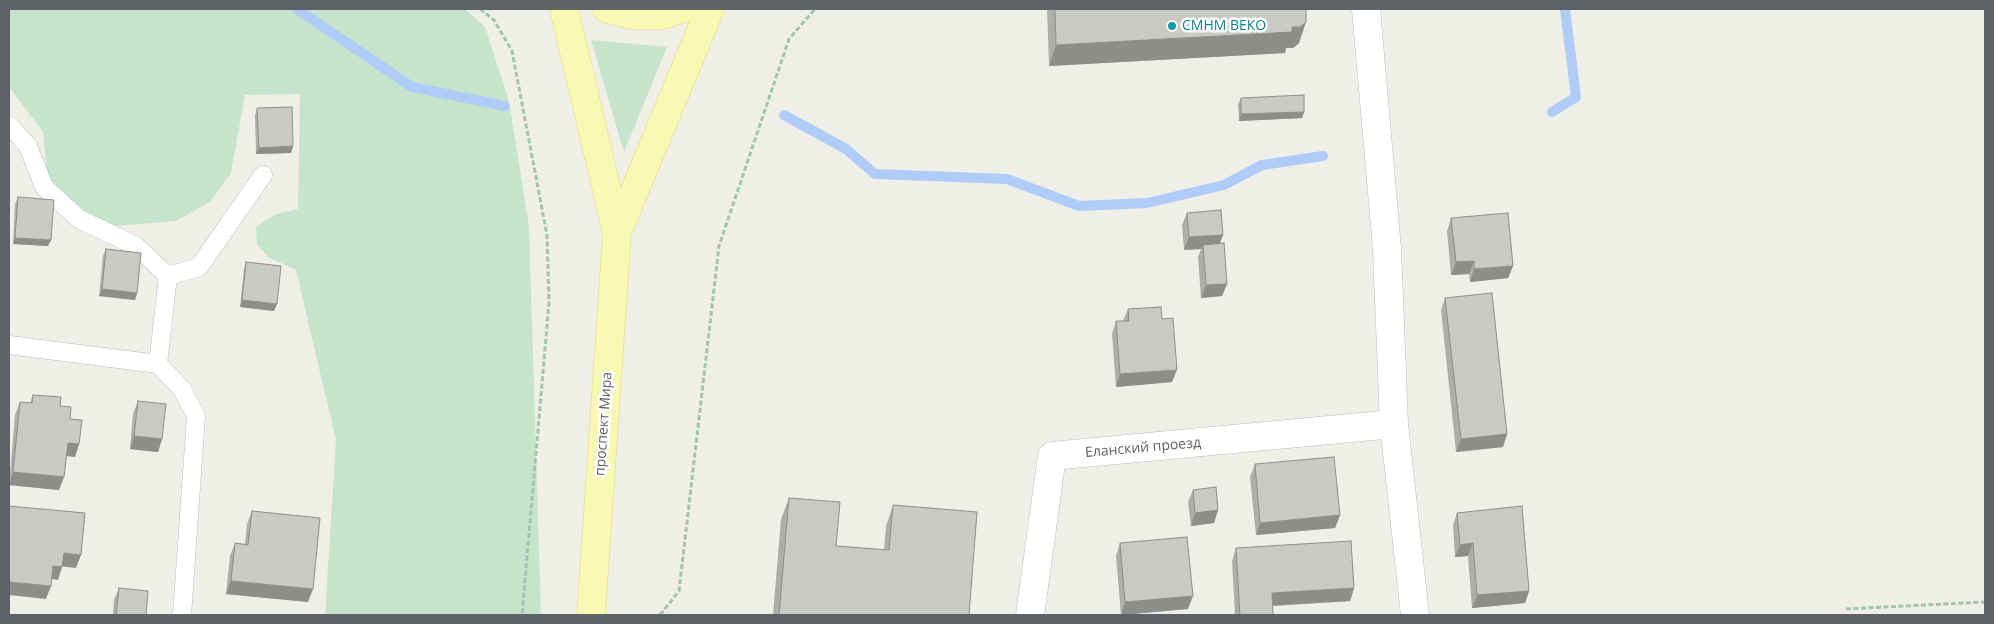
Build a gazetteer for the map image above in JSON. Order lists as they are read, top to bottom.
{
  "streets": {
    "main road": ["проспект Мира"],
    "street": ["Еланский проезд"]
  },
  "places": ["СМНМ ВЕКО"]
}
